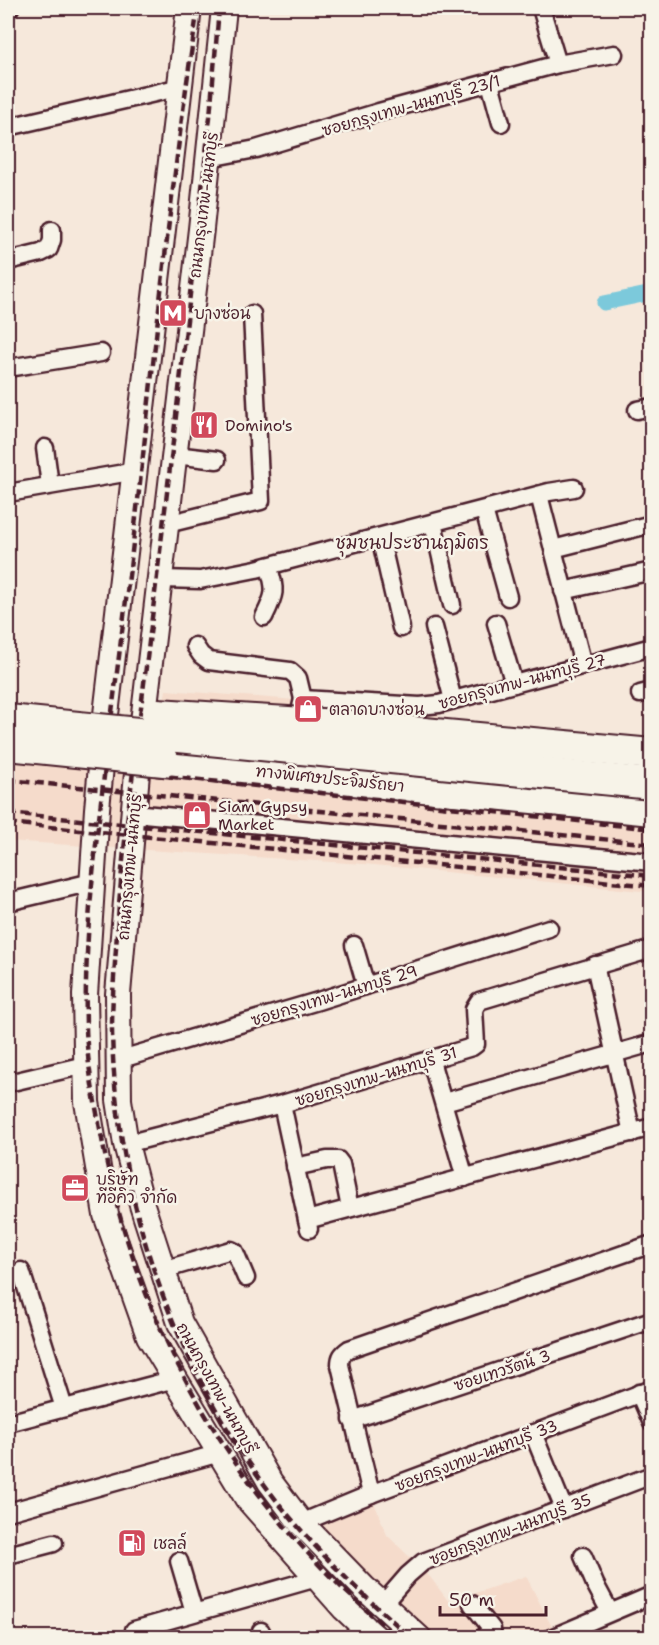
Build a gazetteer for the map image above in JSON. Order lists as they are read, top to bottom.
{
  "streets": {
    "highway": ["ทางพิเศษประจิมรัถยา"],
    "main road": ["ถนนกรุงเทพ-นนทบุรี"],
    "street": [
      "ซอยกรุงเทพ-นนทบุรี 23/1",
      "ซอยกรุงเทพ-นนทบุรี 27",
      "ซอยกรุงเทพ-นนทบุรี 29",
      "ซอยกรุงเทพ-นนทบุรี 31",
      "ซอยเทวรัตน์ 3",
      "ซอยกรุงเทพ-นนทบุรี 33",
      "ซอยกรุงเทพ-นนทบุรี 35"
    ]
  },
  "crossings": [
    ["ซอยกรุงเทพ-นนทบุรี 23/1", "ถนนกรุงเทพ-นนทบุรี"],
    ["ถนนกรุงเทพ-นนทบุรี", "ซอยกรุงเทพ-นนทบุรี 29"],
    ["ถนนกรุงเทพ-นนทบุรี", "ซอยกรุงเทพ-นนทบุรี 31"],
    ["ถนนกรุงเทพ-นนทบุรี", "ซอยกรุงเทพ-นนทบุรี 33"],
    ["ถนนกรุงเทพ-นนทบุรี", "ซอยกรุงเทพ-นนทบุรี 35"]
  ],
  "districts": ["ชุมชนประชานฤมิตร"],
  "places": {
    "metro station": ["บางซ่อน"],
    "restaurant": ["Domino's"],
    "shop": ["ตลาดบางซ่อน", "Siam Gypsy Market"],
    "office": ["บริษัท ทีอีคิว จำกัด"],
    "fuel station": ["เชลล์"]
  },
  "scale_bar": "50 m"
}
